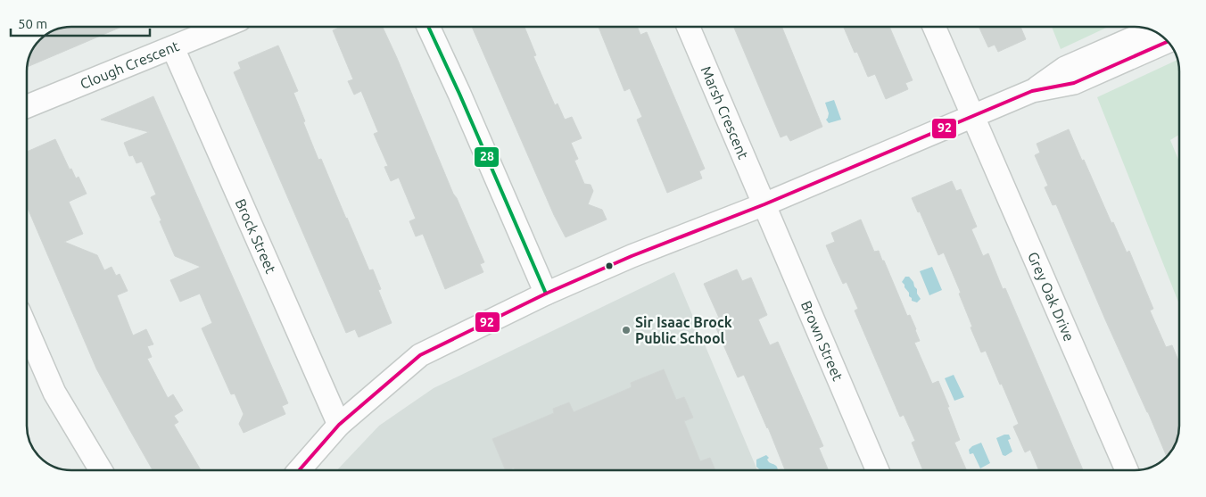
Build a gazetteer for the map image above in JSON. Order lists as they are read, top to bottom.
{
  "streets": {
    "street": [
      "Clough Crescent",
      "Marsh Crescent",
      "Brock Street",
      "Grey Oak Drive",
      "Brown Street"
    ]
  },
  "crossings": [
    ["Clough Crescent", "Brock Street"],
    ["Marsh Crescent", "Brown Street"]
  ],
  "places": ["Sir Isaac Brock Public School"],
  "lines": ["transit line 28", "transit line 92"],
  "scale_bar": "50 m"
}
